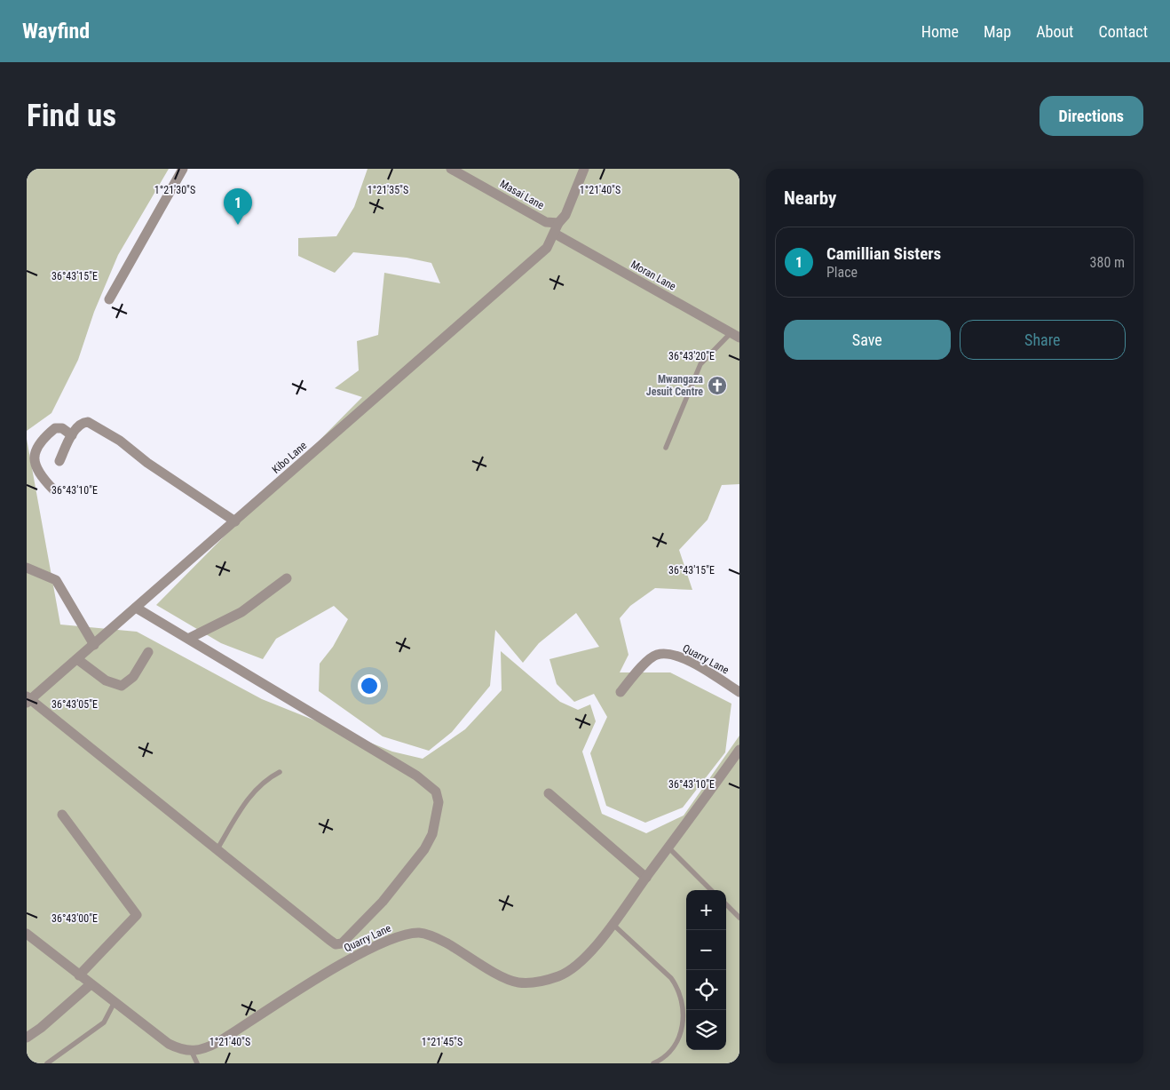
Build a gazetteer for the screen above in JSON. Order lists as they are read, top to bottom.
{
  "streets": {
    "street": [
      "Masai Lane",
      "Moran Lane",
      "Kibo Lane",
      "Quarry Lane"
    ]
  },
  "crossings": [
    ["Masai Lane", "Kibo Lane"],
    ["Moran Lane", "Kibo Lane"]
  ],
  "places": {
    "church": ["Mwangaza Jesuit Centre"]
  },
  "page": {
    "header": "Wayfind",
    "nav": [
      "Home",
      "Map",
      "About",
      "Contact"
    ],
    "buttons": [
      "Directions",
      ["Save", "Share"]
    ],
    "title": "Find us",
    "heading": "Nearby",
    "pins": "1",
    "list": [
      {
        "mark": "1",
        "name": "Camillian Sisters",
        "note": "Place",
        "value": "380 m"
      }
    ],
    "map_buttons": ["+", "−"]
  },
  "coordinates": [
    "1°21'30\"S",
    "1°21'35\"S",
    "1°21'40\"S",
    "36°43'15\"E",
    "36°43'20\"E",
    "36°43'10\"E",
    "36°43'05\"E",
    "36°43'00\"E",
    "1°21'45\"S"
  ]
}
